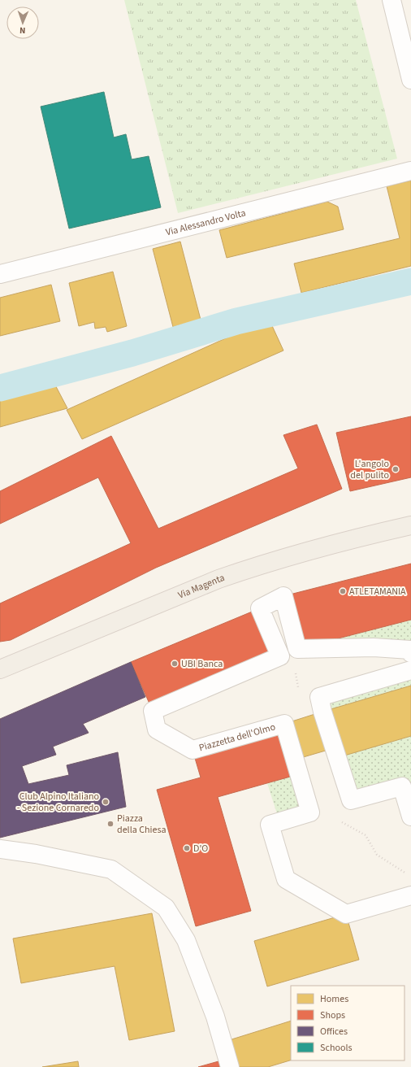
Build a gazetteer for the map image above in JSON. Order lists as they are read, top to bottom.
{
  "streets": {
    "main road": ["Via Magenta"],
    "street": ["Via Alessandro Volta", "Piazzetta dell'Olmo"]
  },
  "places": [
    "L'angolo del pulito",
    "ATLETAMANIA",
    "UBI Banca",
    "Club Alpino Italiano - Sezione Cornaredo",
    "Piazza della Chiesa",
    "D'O"
  ],
  "legend": [
    "Homes",
    "Shops",
    "Offices",
    "Schools"
  ],
  "north": "bottom"
}
